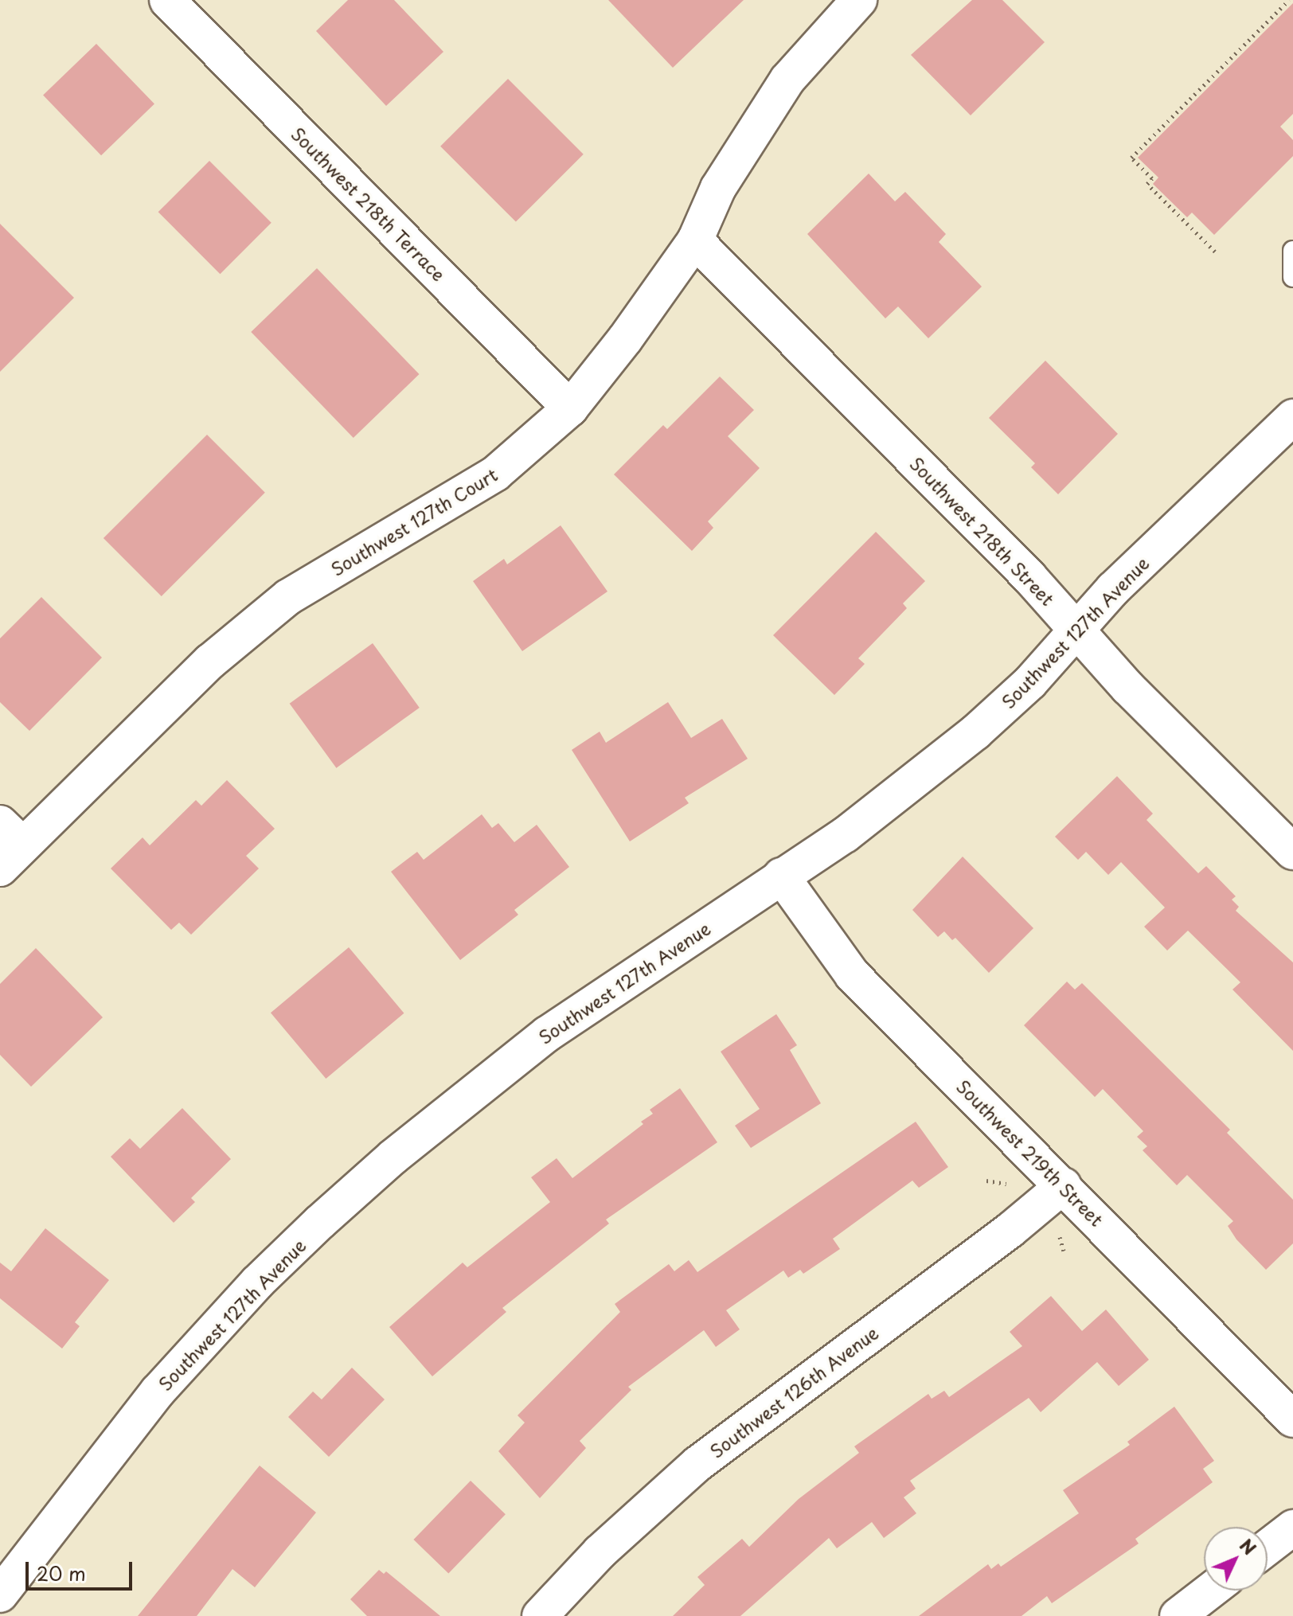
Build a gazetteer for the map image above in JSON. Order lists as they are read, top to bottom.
{
  "streets": {
    "street": [
      "Southwest 218th Terrace",
      "Southwest 127th Court",
      "Southwest 218th Street",
      "Southwest 127th Avenue",
      "Southwest 219th Street",
      "Southwest 126th Avenue"
    ]
  },
  "crossings": [
    ["Southwest 218th Terrace", "Southwest 127th Court"],
    ["Southwest 127th Court", "Southwest 218th Street"],
    ["Southwest 218th Street", "Southwest 127th Avenue"],
    ["Southwest 127th Avenue", "Southwest 219th Street"],
    ["Southwest 219th Street", "Southwest 126th Avenue"]
  ],
  "scale_bar": "20 m",
  "north": "top right"
}
